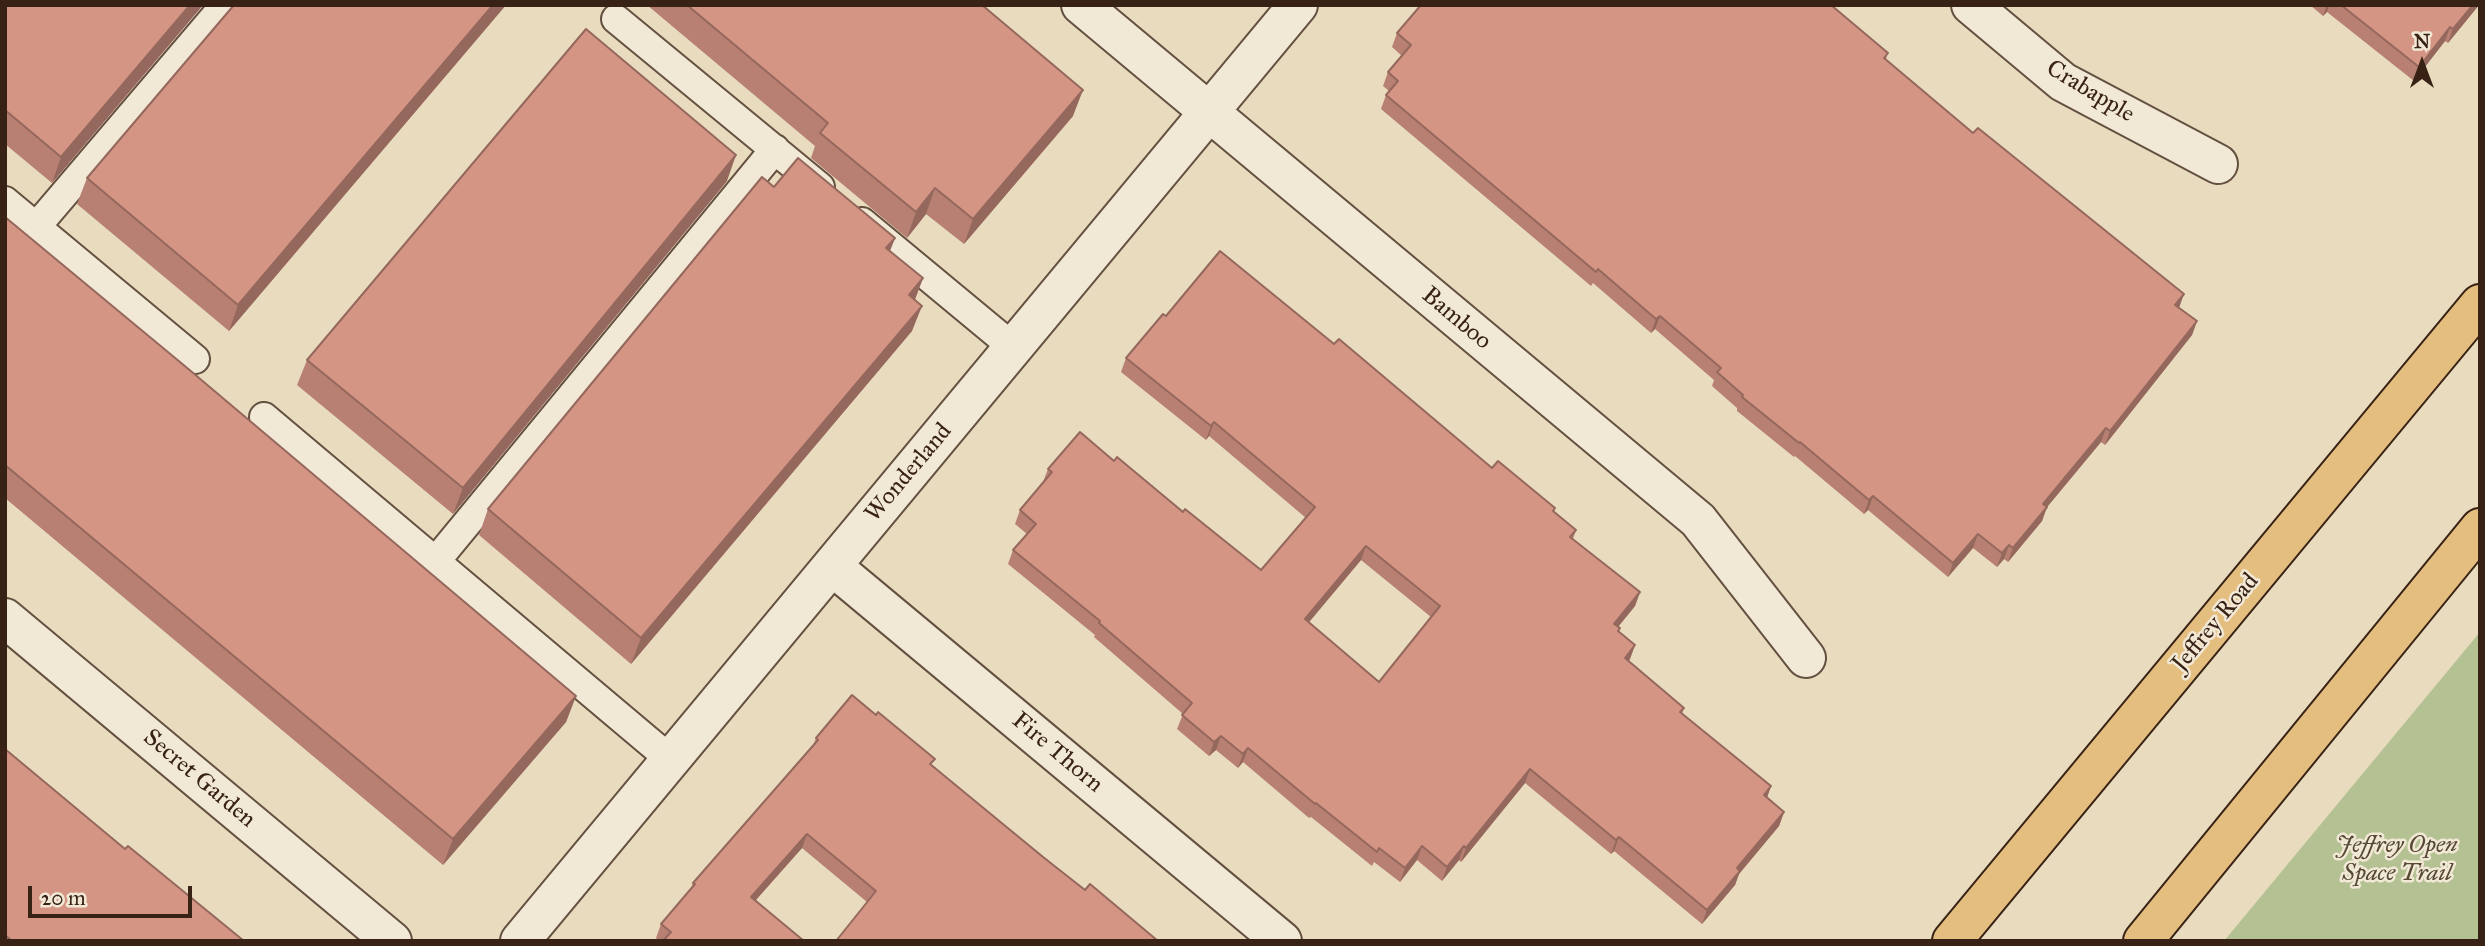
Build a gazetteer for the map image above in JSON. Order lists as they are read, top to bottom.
{
  "streets": {
    "main road": ["Jeffrey Road"],
    "street": [
      "Crabapple",
      "Bamboo",
      "Wonderland",
      "Fire Thorn",
      "Secret Garden"
    ]
  },
  "crossings": [
    ["Bamboo", "Wonderland"],
    ["Wonderland", "Fire Thorn"]
  ],
  "parks": ["Jeffrey Open Space Trail"],
  "scale_bar": "20 m",
  "north": "top"
}
